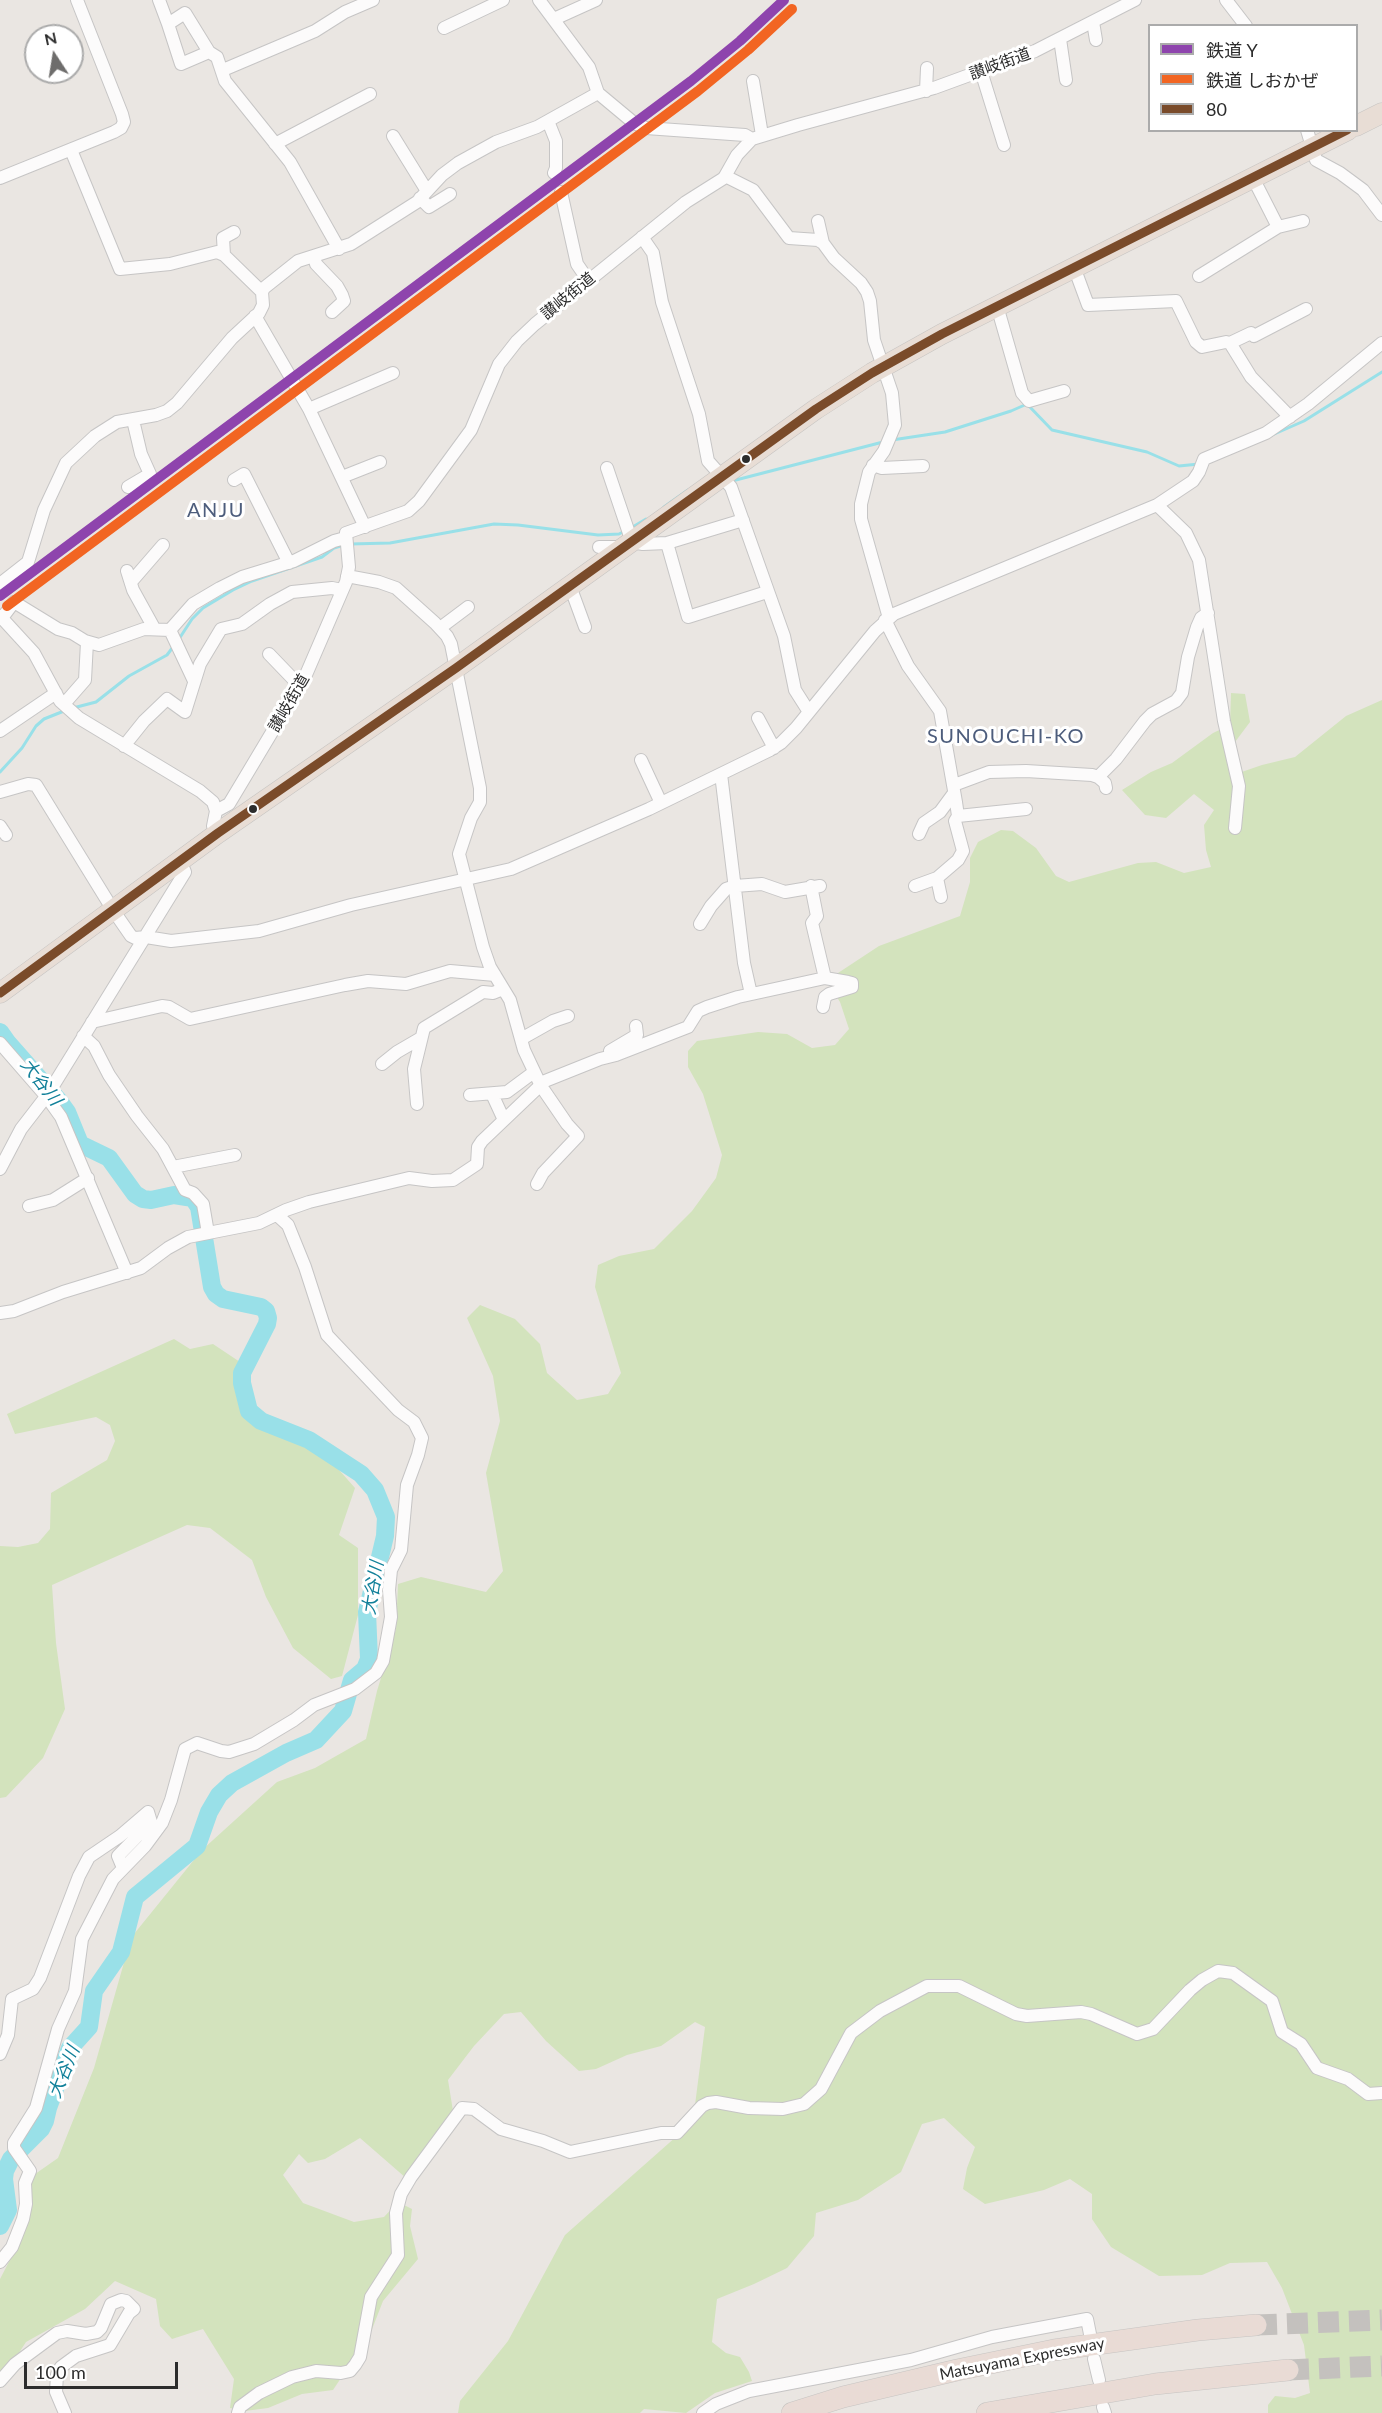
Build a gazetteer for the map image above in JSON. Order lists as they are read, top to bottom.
{
  "streets": {
    "highway": ["Matsuyama Expressway"],
    "street": ["讃岐街道"]
  },
  "districts": ["ANJU", "SUNOUCHI-KO"],
  "water": ["大谷川"],
  "lines": ["rail line Y", "rail line しおかぜ", "transit line 80"],
  "legend": ["鉄道 Y", "鉄道 しおかぜ", "80"],
  "scale_bar": "100 m",
  "north": "top"
}
